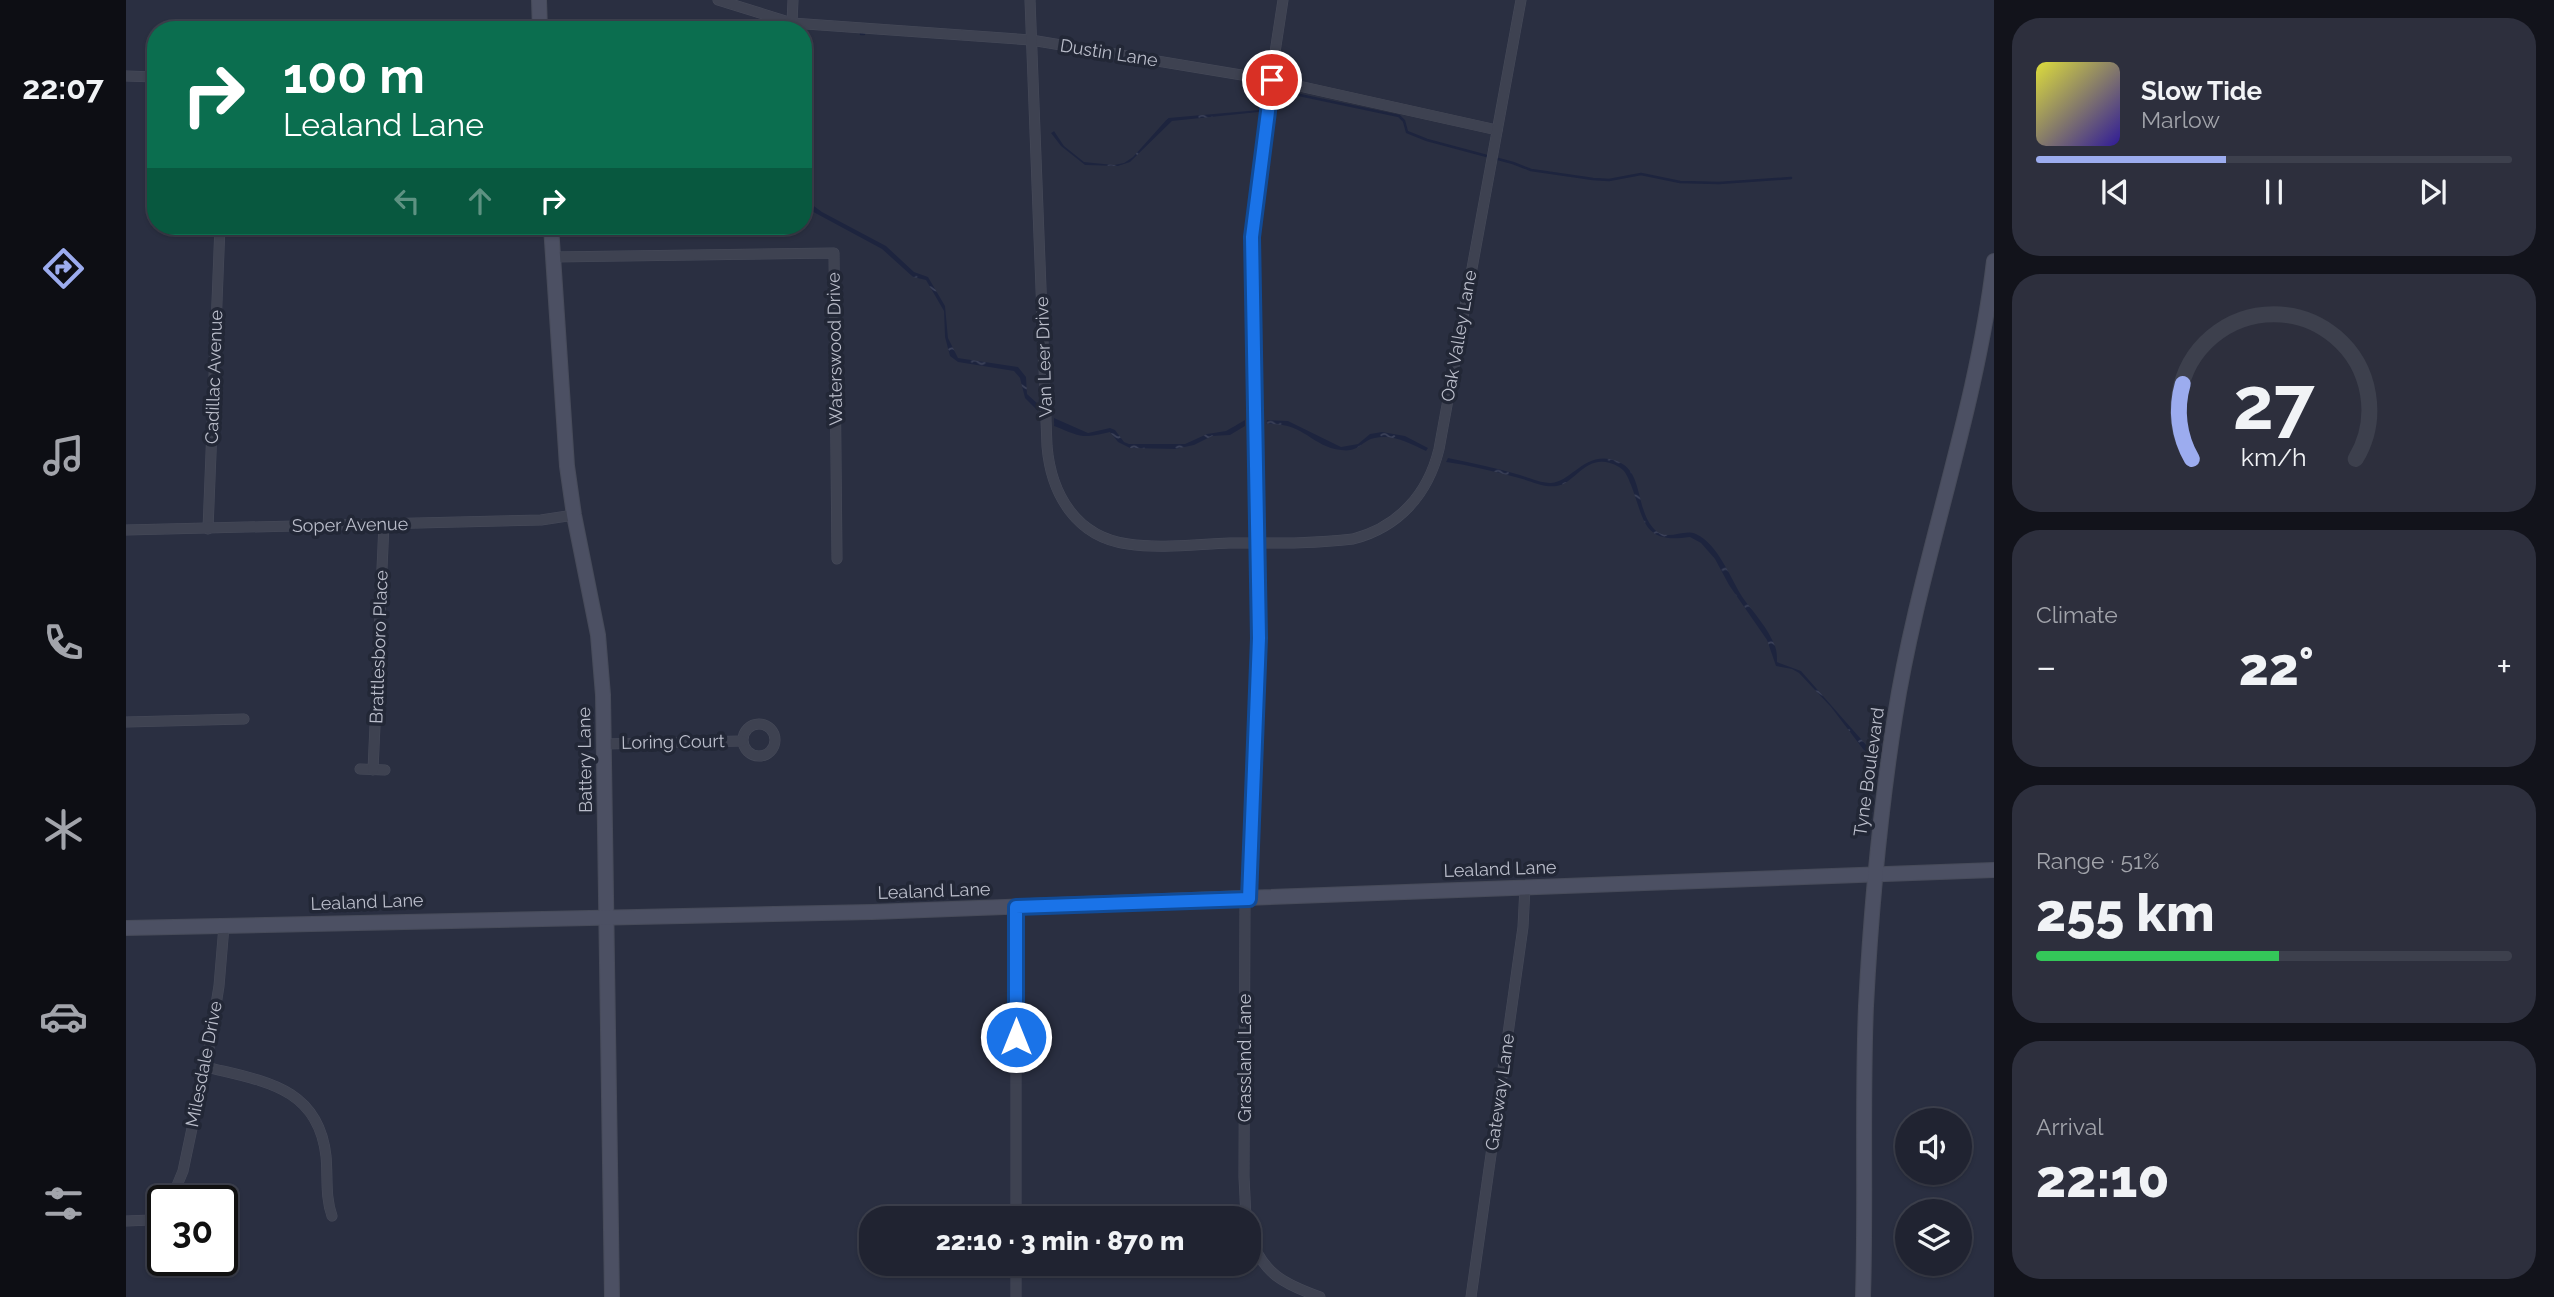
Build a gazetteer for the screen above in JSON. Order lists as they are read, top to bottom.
{
  "streets": {
    "street": [
      "Dustin Lane",
      "Oak Valley Lane",
      "Waterswood Drive",
      "Van Leer Drive",
      "Cadillac Avenue",
      "Soper Avenue",
      "Brattlesboro Place",
      "Loring Court",
      "Battery Lane",
      "Tyne Boulevard",
      "Lealand Lane",
      "Grassland Lane",
      "Milesdale Drive",
      "Gateway Lane"
    ]
  },
  "crossings": [
    ["Dustin Lane", "Oak Valley Lane"],
    ["Dustin Lane", "Van Leer Drive"],
    ["Dustin Lane", "Grassland Lane"],
    ["Oak Valley Lane", "Van Leer Drive"],
    ["Oak Valley Lane", "Grassland Lane"],
    ["Waterswood Drive", "Battery Lane"],
    ["Van Leer Drive", "Grassland Lane"],
    ["Cadillac Avenue", "Soper Avenue"],
    ["Soper Avenue", "Brattlesboro Place"],
    ["Soper Avenue", "Battery Lane"],
    ["Loring Court", "Battery Lane"],
    ["Battery Lane", "Lealand Lane"],
    ["Tyne Boulevard", "Lealand Lane"],
    ["Lealand Lane", "Grassland Lane"],
    ["Lealand Lane", "Milesdale Drive"],
    ["Lealand Lane", "Gateway Lane"]
  ],
  "page": {
    "tabs": "22:07",
    "turn": ["100 m", "Lealand Lane"],
    "song": ["Slow Tide", "Marlow"],
    "tile": [
      "Climate",
      ["Range · 51%", "255 km"],
      ["Arrival", "22:10"]
    ],
    "heat": ["−", "22°", "+"],
    "limit": "30",
    "trip": "22:10 · 3 min · 870 m",
    "gauge": ["27", "km/h"]
  }
}
